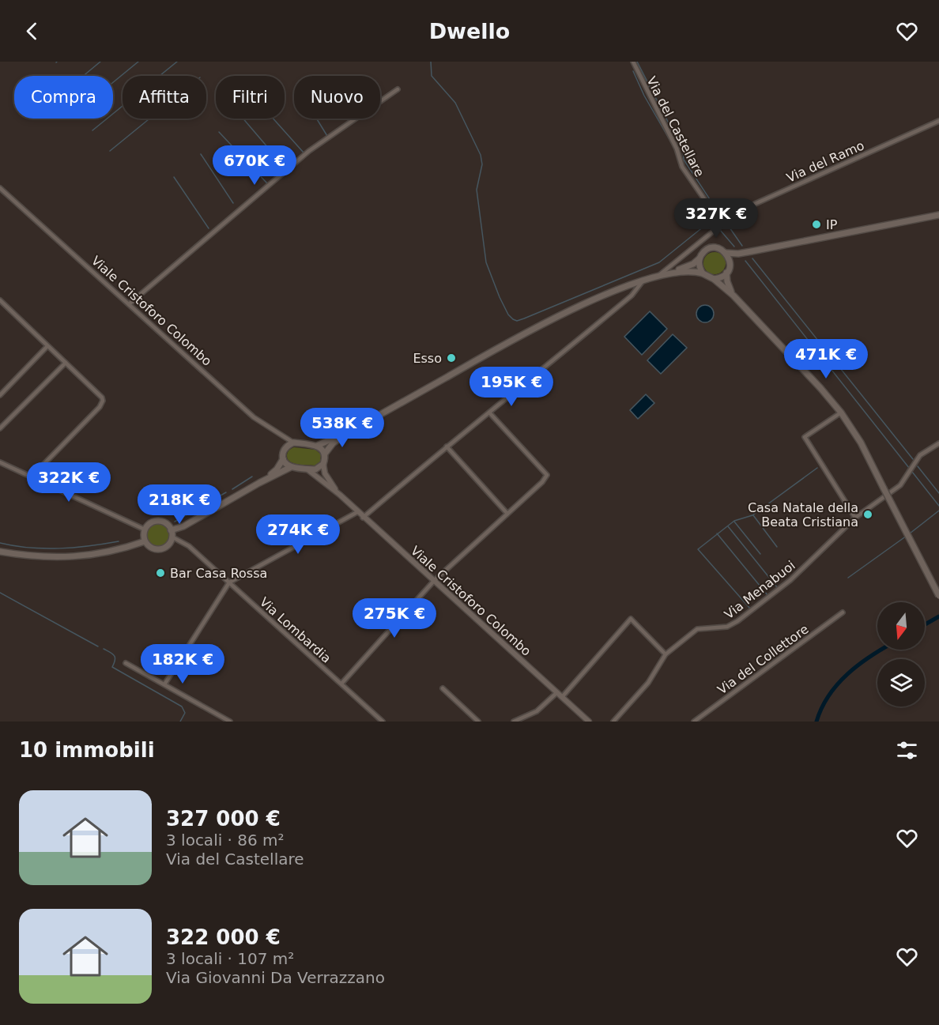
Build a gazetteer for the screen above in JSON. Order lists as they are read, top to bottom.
{
  "streets": {
    "street": [
      "Via del Castellare",
      "Via del Ramo",
      "Viale Cristoforo Colombo",
      "Via Menabuoi",
      "Via Lombardia",
      "Via del Collettore"
    ]
  },
  "crossings": [
    ["Via del Castellare", "Via del Ramo"]
  ],
  "places": [
    "IP",
    "Esso",
    "Casa Natale della Beata Cristiana",
    "Bar Casa Rossa"
  ],
  "north": "bottom",
  "page": {
    "header": "Dwello",
    "chip": [
      "Compra",
      "Affitta",
      "Filtri",
      "Nuovo"
    ],
    "price": [
      "670K €",
      "327K €",
      "471K €",
      "195K €",
      "538K €",
      "322K €",
      "218K €",
      "274K €",
      "275K €",
      "182K €"
    ],
    "heading": "10 immobili",
    "list": [
      {
        "name": "327 000 €",
        "note": "3 locali · 86 m² · Via del Castellare"
      },
      {
        "name": "322 000 €",
        "note": "3 locali · 107 m² · Via Giovanni Da Verrazzano"
      }
    ]
  }
}
